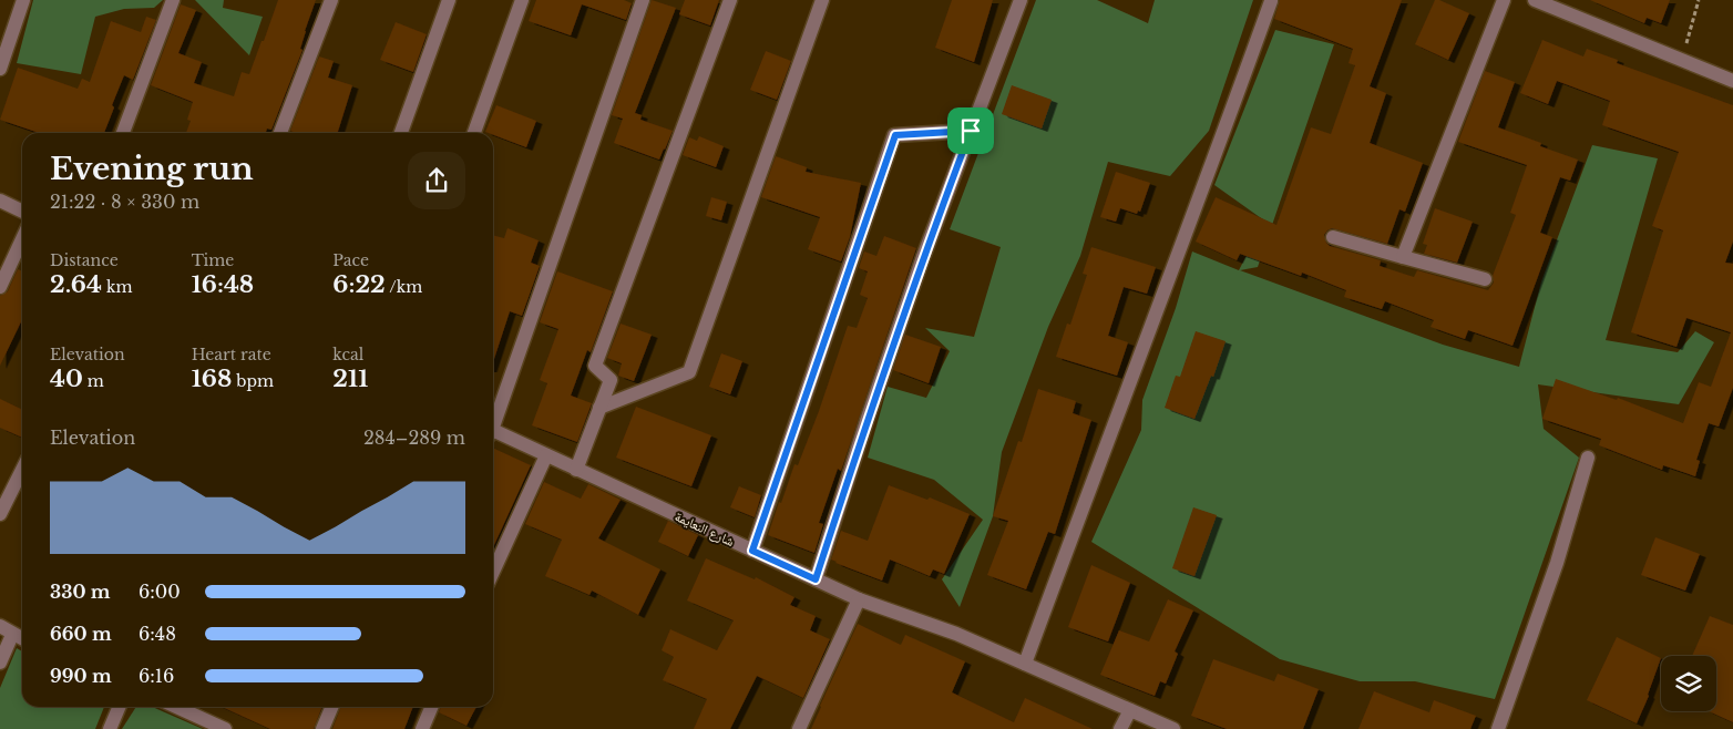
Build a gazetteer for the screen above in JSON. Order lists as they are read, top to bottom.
{
  "streets": {
    "street": ["شارع النعايمة"]
  },
  "page": {
    "heading": ["Evening run", "21:22 · 8 × 330 m"],
    "stats": [
      ["Distance", "2.64 km"],
      ["Time", "16:48"],
      ["Pace", "6:22 /km"],
      ["Elevation", "40 m"],
      ["Heart rate", "168 bpm"],
      ["kcal", "211"]
    ],
    "chart": ["Elevation", "284–289 m"],
    "list": [
      {
        "name": "330 m",
        "note": "6:00"
      },
      {
        "name": "660 m",
        "note": "6:48"
      },
      {
        "name": "990 m",
        "note": "6:16"
      }
    ]
  }
}
